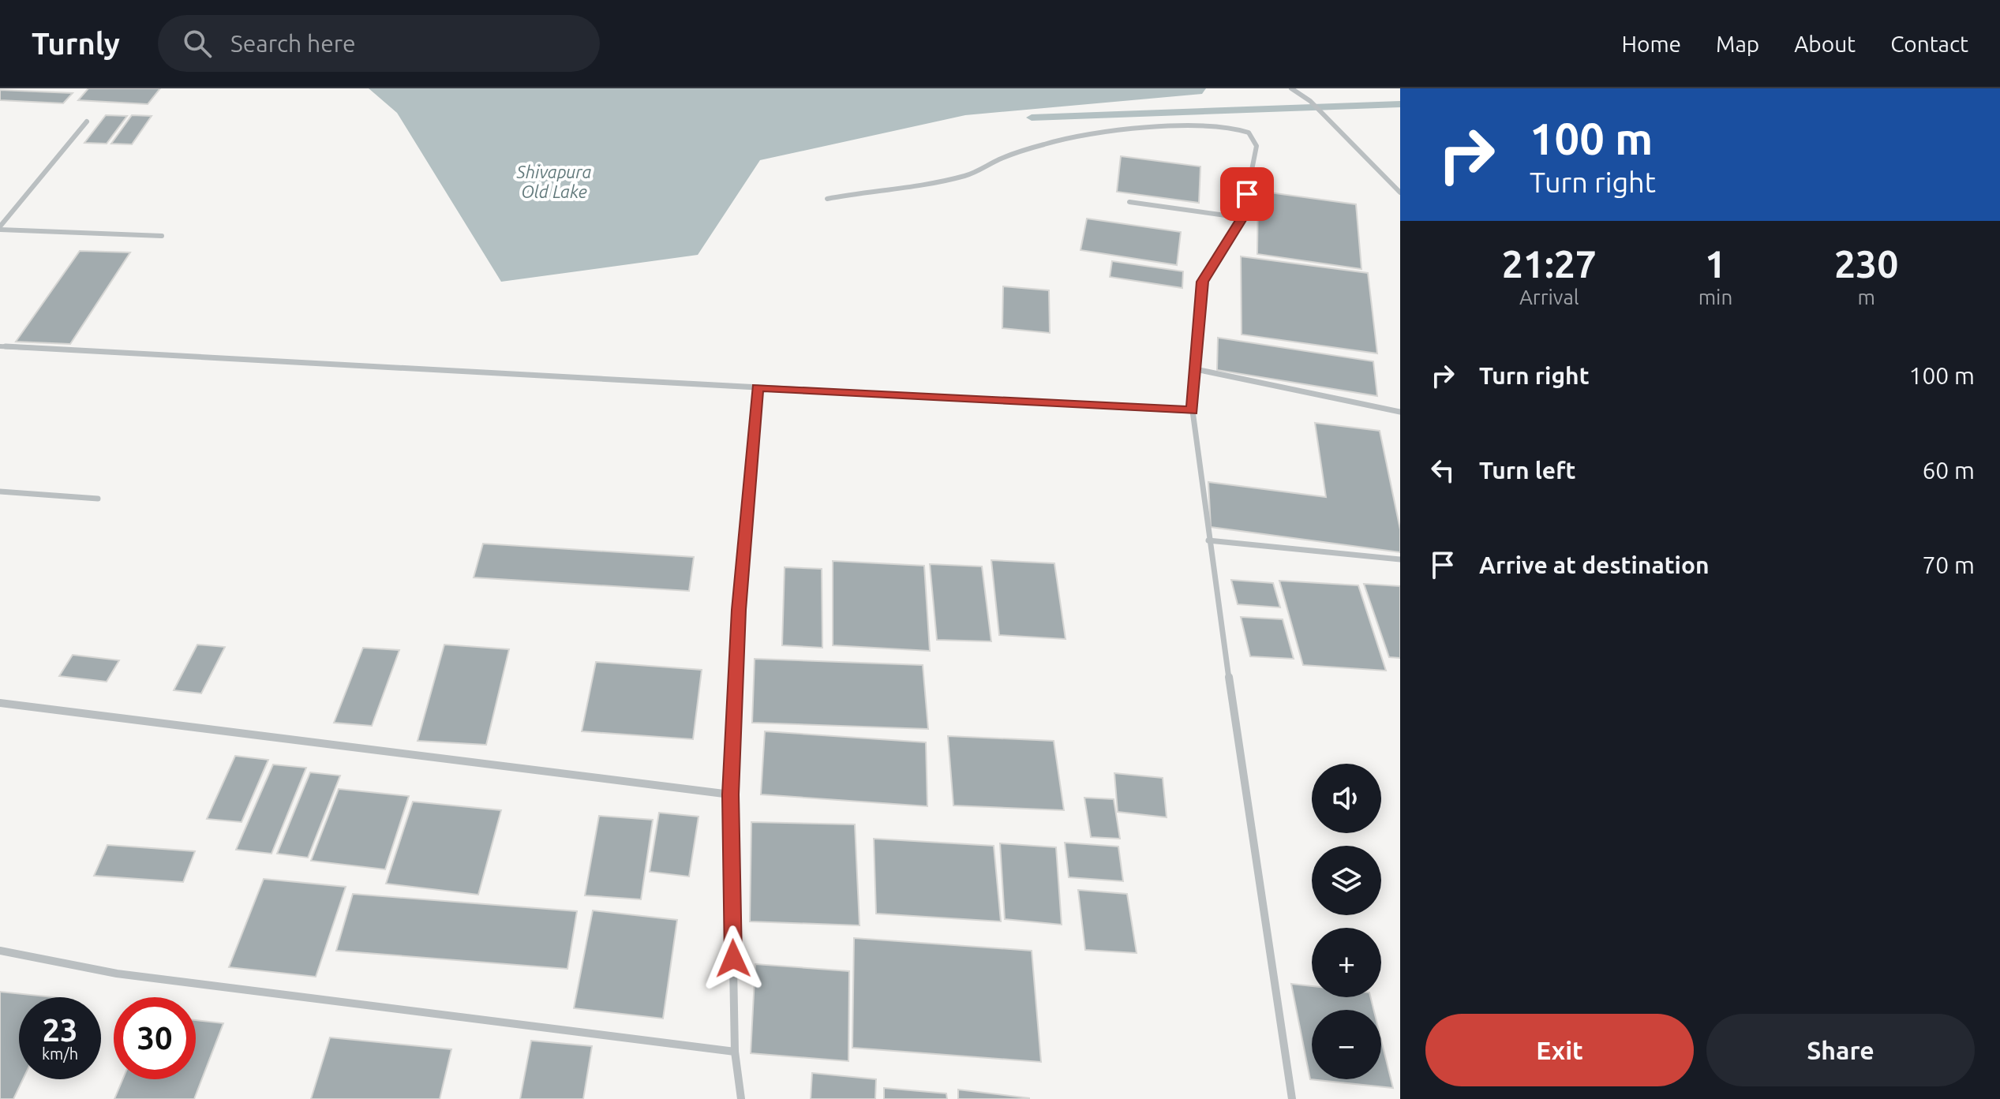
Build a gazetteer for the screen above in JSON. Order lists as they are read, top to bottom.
{
  "water": ["Shivapura Old Lake"],
  "page": {
    "header": "Turnly",
    "search": "Search here",
    "nav": [
      "Home",
      "Map",
      "About",
      "Contact"
    ],
    "turn": ["100 m", "Turn right"],
    "eta": [
      "21:27",
      "Arrival",
      "1",
      "min",
      "230",
      "m"
    ],
    "list": [
      {
        "name": "Turn right",
        "value": "100 m"
      },
      {
        "name": "Turn left",
        "value": "60 m"
      },
      {
        "name": "Arrive at destination",
        "value": "70 m"
      }
    ],
    "map_buttons": ["+", "−"],
    "speed": "23 km/h",
    "limit": "30",
    "buttons": ["Exit", "Share"]
  }
}
